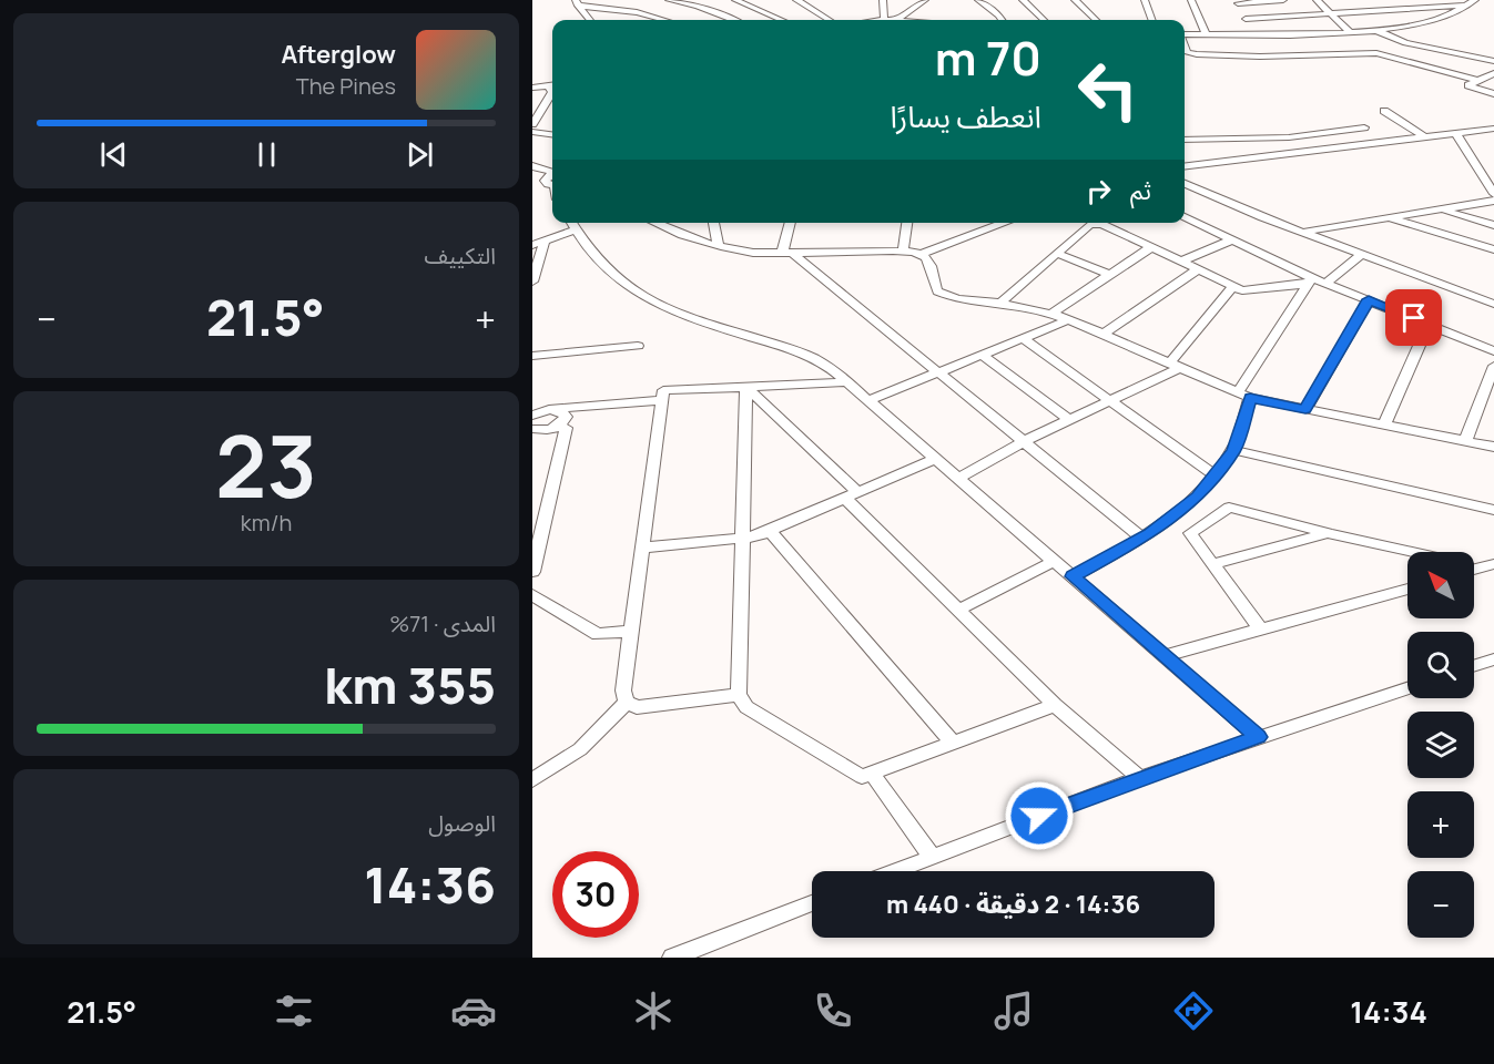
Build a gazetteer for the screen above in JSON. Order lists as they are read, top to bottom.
{
  "north": "top left",
  "page": {
    "turn": ["70 m", "انعطف يسارًا"],
    "song": ["Afterglow", "The Pines"],
    "then": "ثم",
    "tile": [
      "التكييف",
      ["23", "km/h"],
      ["المدى · 71%", "355 km"],
      ["الوصول", "14:36"]
    ],
    "heat": ["−", "21.5°", "+"],
    "map_buttons": ["+", "−"],
    "limit": "30",
    "trip": "14:36 · 2 دقيقة · 440 m",
    "tabs": ["14:34", "21.5°"]
  }
}
